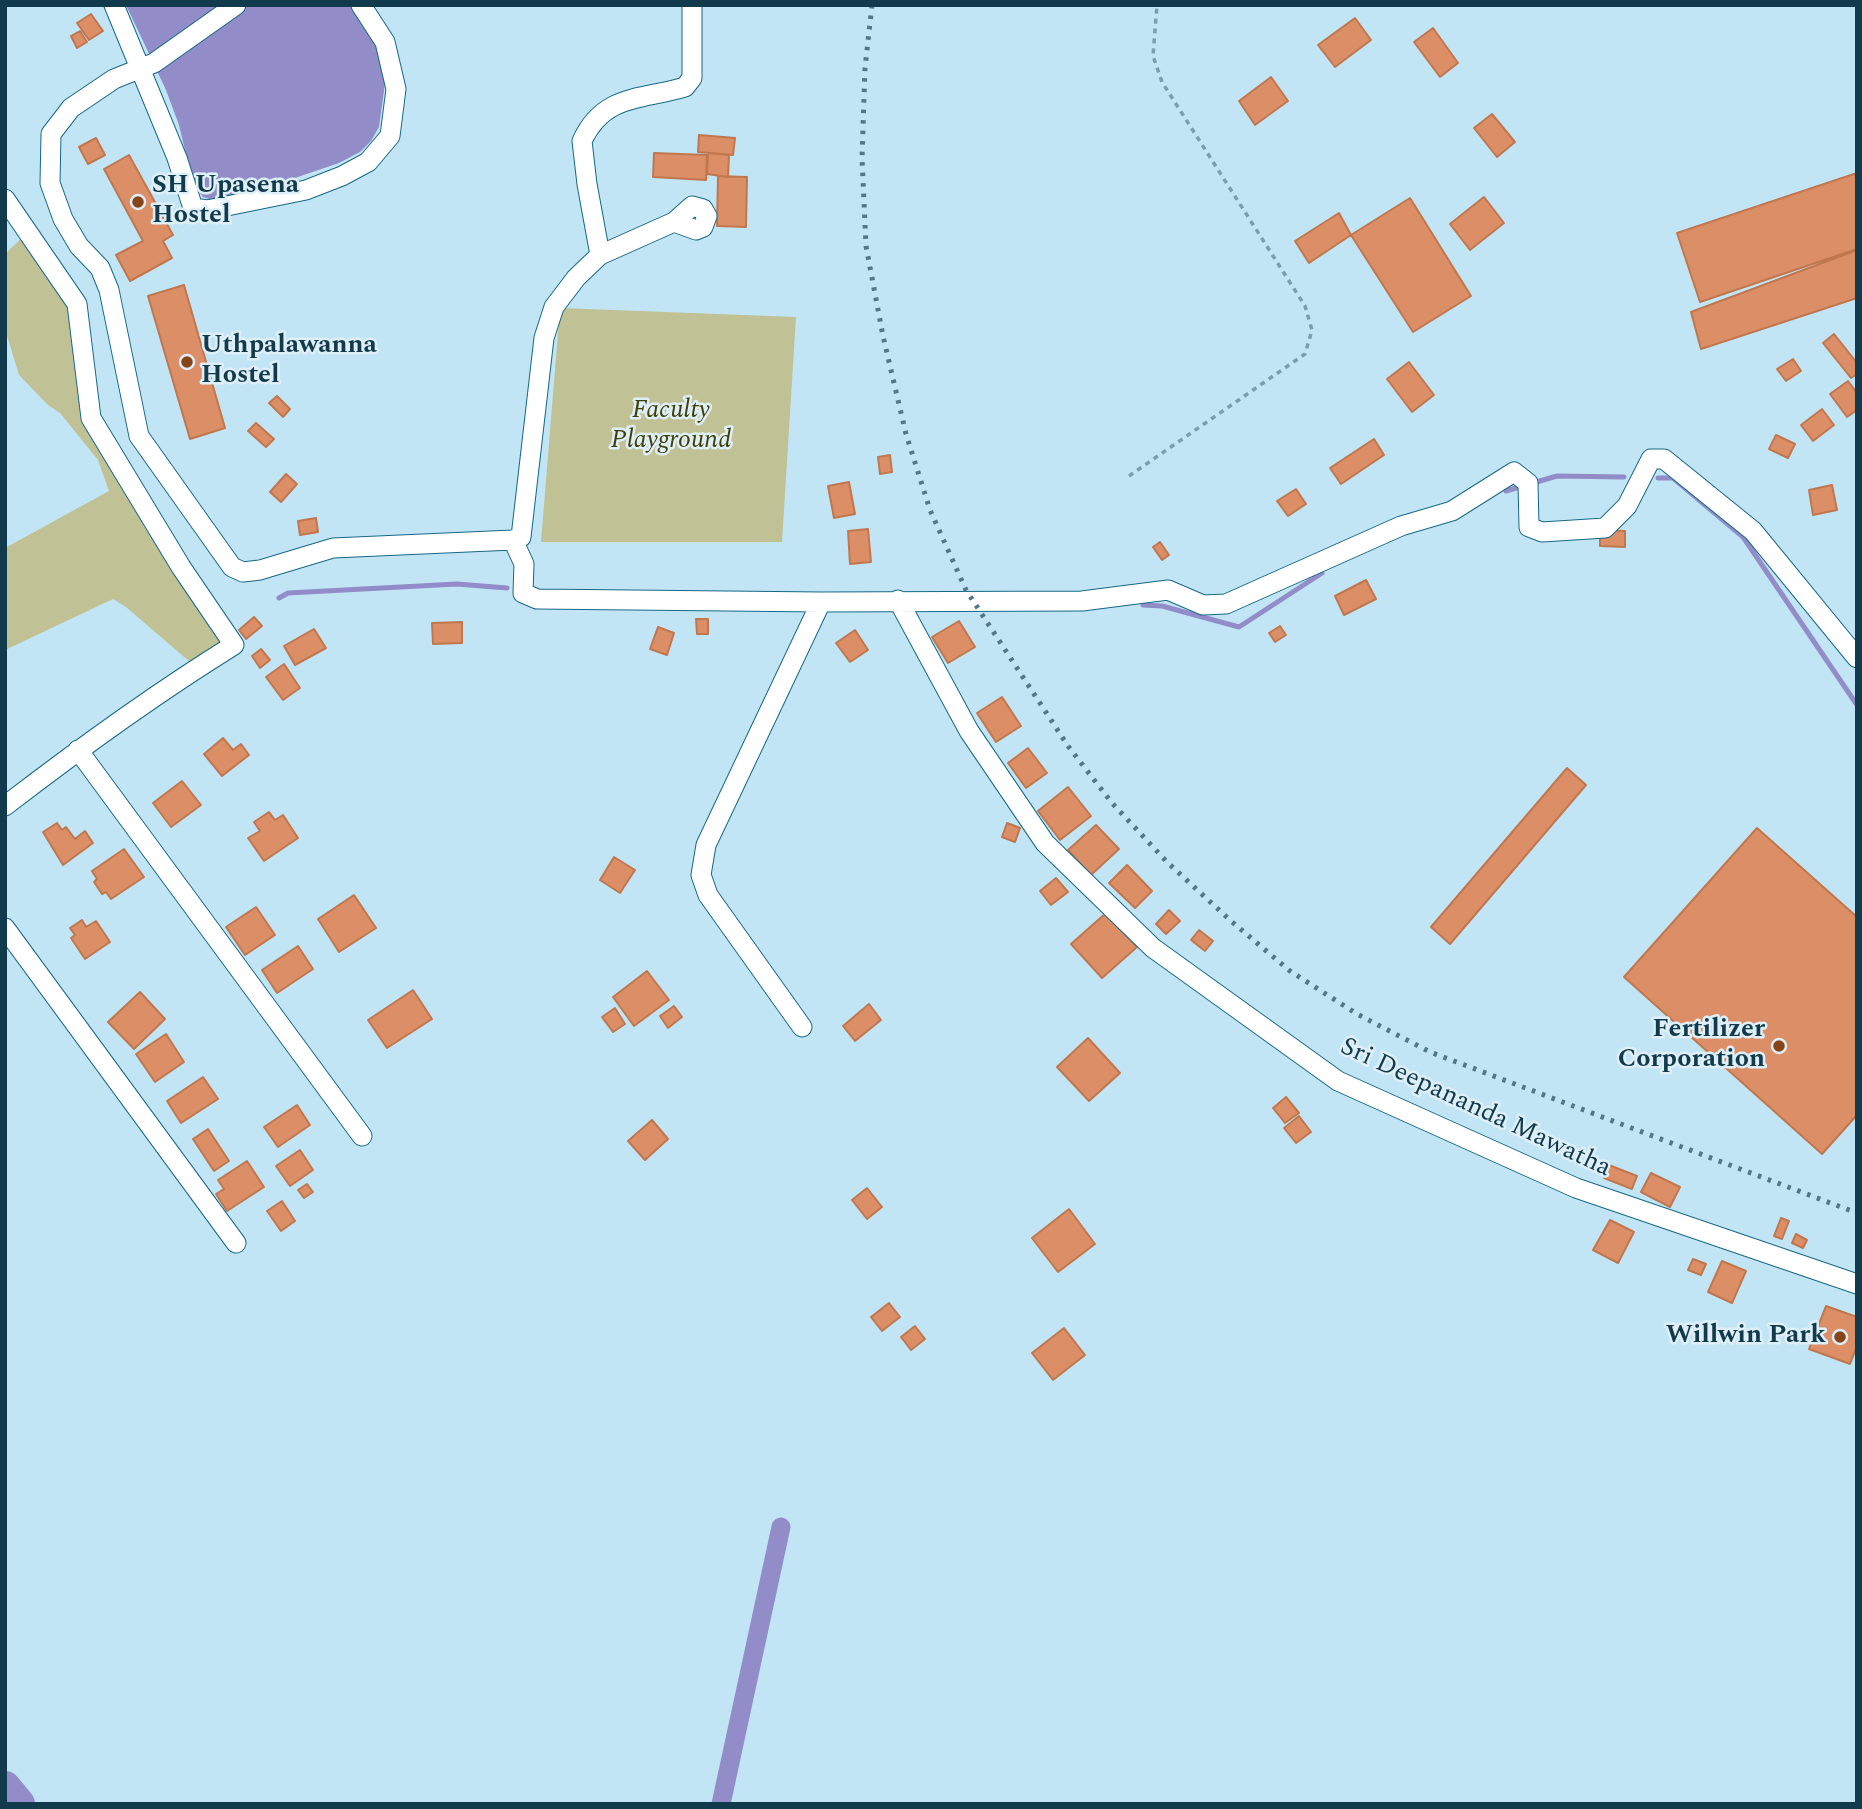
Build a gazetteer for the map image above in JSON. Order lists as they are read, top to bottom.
{
  "streets": {
    "street": ["Sri Deepananda Mawatha"]
  },
  "parks": ["Faculty Playground"],
  "places": [
    "SH Upasena Hostel",
    "Uthpalawanna Hostel",
    "Fertilizer Corporation",
    "Willwin Park"
  ]
}
